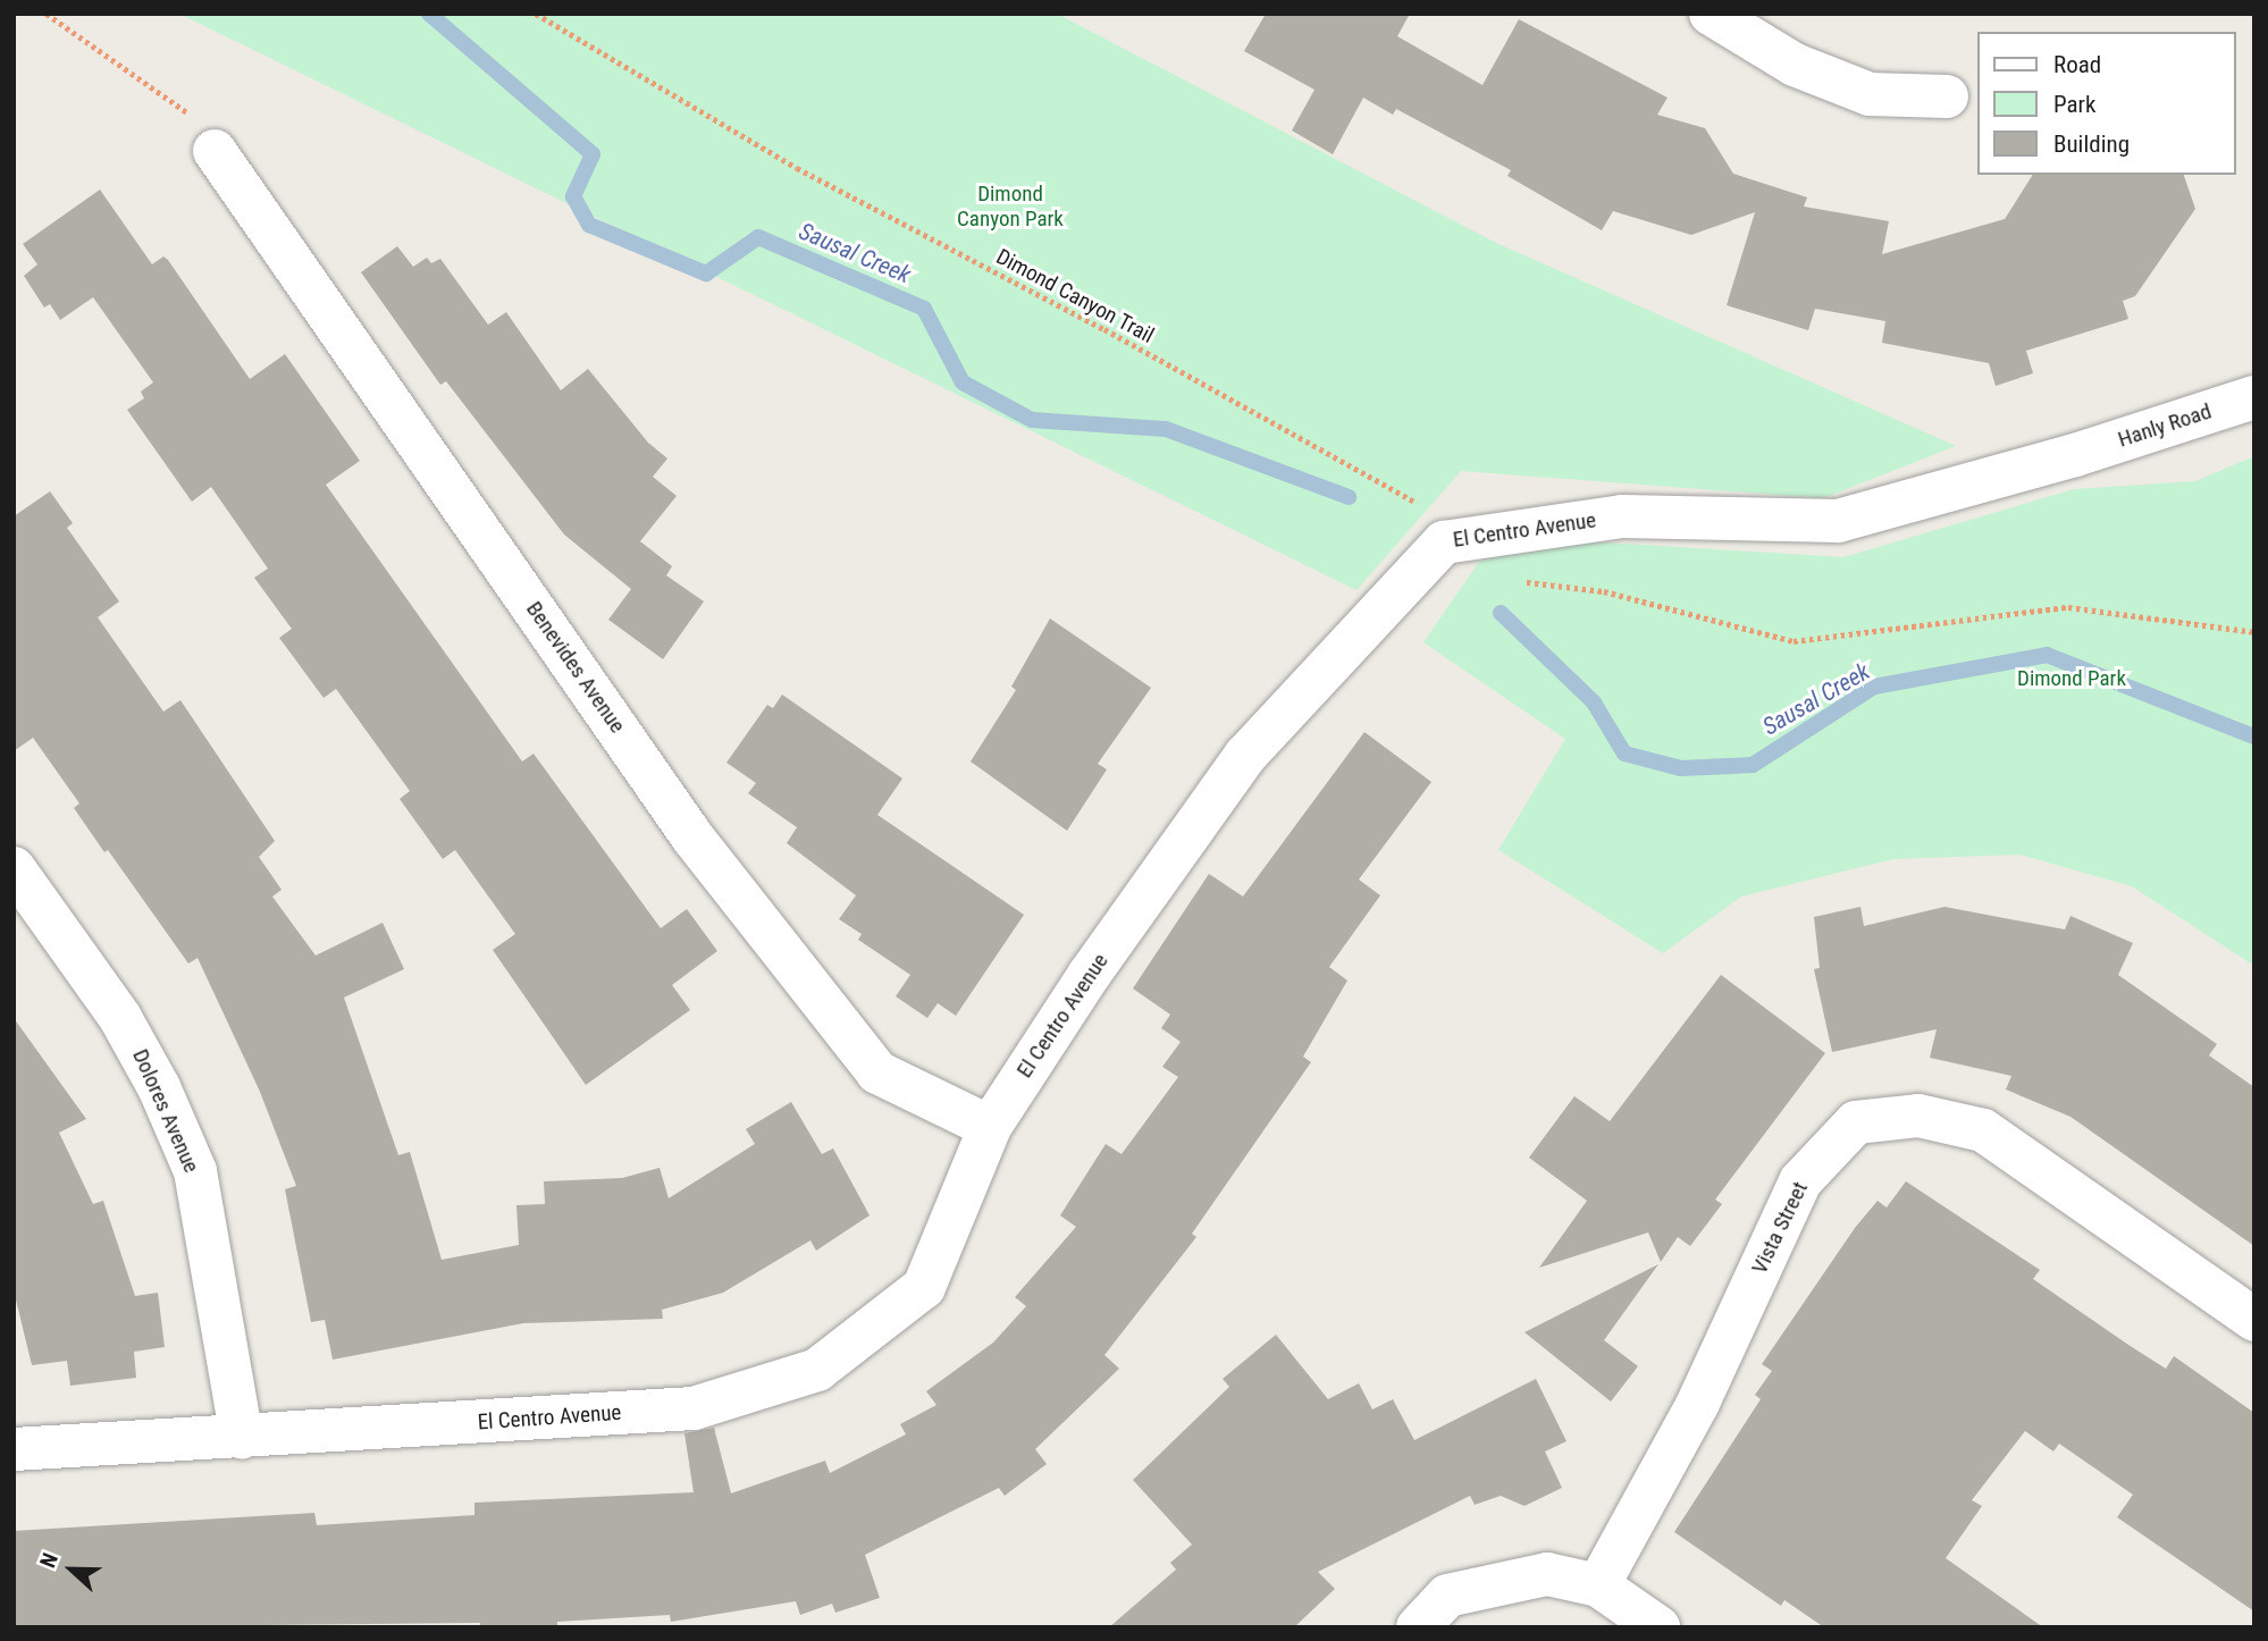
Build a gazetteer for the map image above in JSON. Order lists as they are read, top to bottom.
{
  "streets": {
    "street": [
      "Hanly Road",
      "El Centro Avenue",
      "Benevides Avenue",
      "Dolores Avenue",
      "Vista Street"
    ],
    "path": ["Dimond Canyon Trail"]
  },
  "crossings": [
    ["Hanly Road", "El Centro Avenue"],
    ["El Centro Avenue", "Benevides Avenue"],
    ["El Centro Avenue", "Dolores Avenue"]
  ],
  "water": ["Sausal Creek"],
  "parks": ["Dimond Canyon Park", "Dimond Park"],
  "legend": ["Road", "Park", "Building"],
  "north": "left"
}
